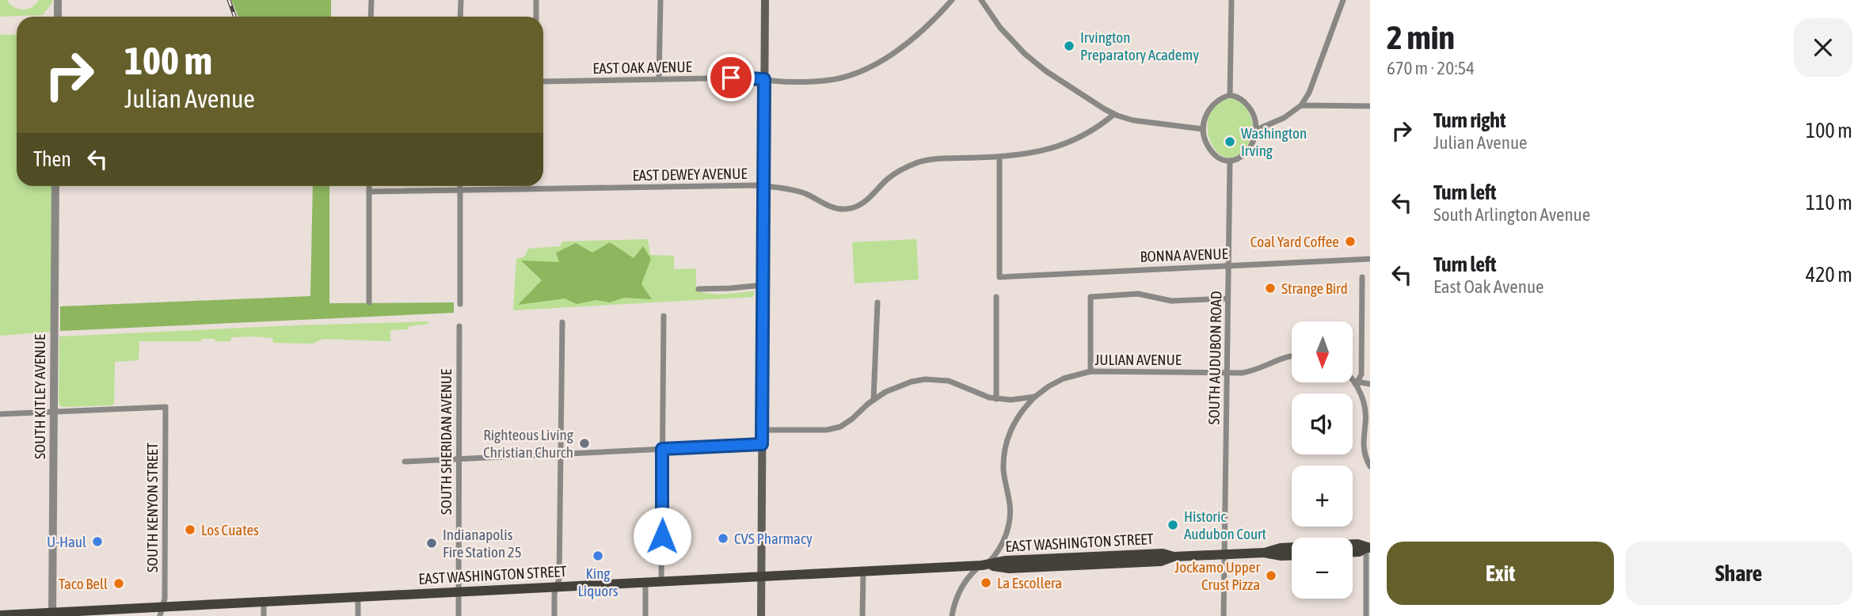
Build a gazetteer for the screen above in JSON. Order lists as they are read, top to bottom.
{
  "streets": {
    "main road": ["EAST WASHINGTON STREET"],
    "street": [
      "EAST OAK AVENUE",
      "EAST DEWEY AVENUE",
      "BONNA AVENUE",
      "SOUTH AUDUBON ROAD",
      "JULIAN AVENUE",
      "SOUTH KITLEY AVENUE",
      "SOUTH SHERIDAN AVENUE",
      "SOUTH KENYON STREET"
    ]
  },
  "crossings": [
    ["EAST DEWEY AVENUE", "BONNA AVENUE"],
    ["BONNA AVENUE", "SOUTH AUDUBON ROAD"],
    ["SOUTH AUDUBON ROAD", "JULIAN AVENUE"],
    ["SOUTH AUDUBON ROAD", "EAST WASHINGTON STREET"],
    ["SOUTH KITLEY AVENUE", "SOUTH KENYON STREET"],
    ["SOUTH KITLEY AVENUE", "EAST WASHINGTON STREET"],
    ["SOUTH SHERIDAN AVENUE", "EAST WASHINGTON STREET"],
    ["SOUTH KENYON STREET", "EAST WASHINGTON STREET"]
  ],
  "places": [
    "Irvington Preparatory Academy",
    "Washington Irving",
    "Coal Yard Coffee",
    "Strange Bird",
    "Righteous Living Christian Church",
    "Historic Audubon Court",
    "Los Cuates",
    "CVS Pharmacy",
    "U-Haul",
    "Indianapolis Fire Station 25",
    "King Liquors",
    "Jockamo Upper Crust Pizza",
    "La Escollera",
    "Taco Bell"
  ],
  "north": "bottom",
  "page": {
    "heading": ["2 min", "670 m · 20:54"],
    "turn": ["100 m", "Julian Avenue"],
    "list": [
      {
        "name": "Turn right",
        "note": "Julian Avenue",
        "value": "100 m"
      },
      {
        "name": "Turn left",
        "note": "South Arlington Avenue",
        "value": "110 m"
      },
      {
        "name": "Turn left",
        "note": "East Oak Avenue",
        "value": "420 m"
      }
    ],
    "then": "Then",
    "map_buttons": ["+", "−"],
    "buttons": ["Exit", "Share"]
  }
}
